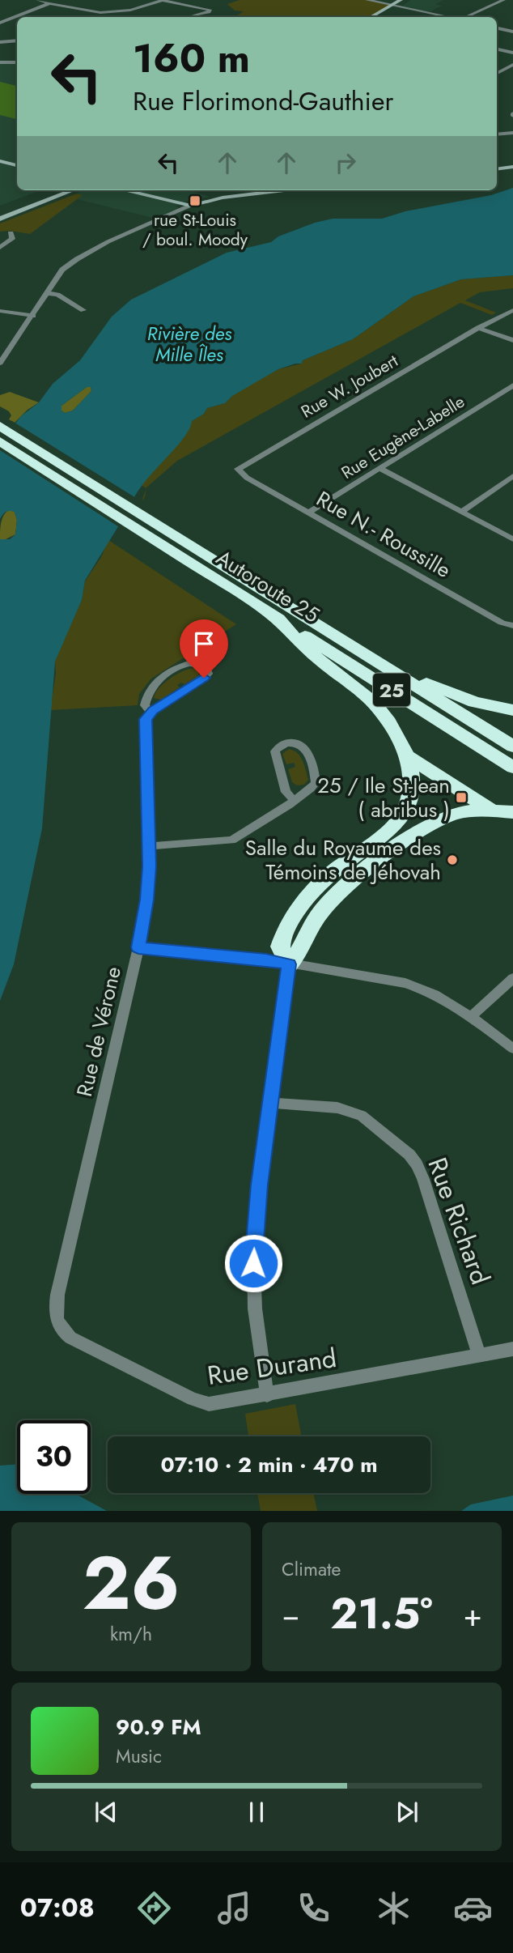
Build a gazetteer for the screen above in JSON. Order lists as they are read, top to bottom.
{
  "streets": {
    "highway": ["Autoroute 25", "25"],
    "street": [
      "Rue W. Joubert",
      "Rue Eugène-Labelle",
      "Rue N.- Roussille",
      "Rue de Vérone",
      "Rue Richard",
      "Rue Durand"
    ]
  },
  "crossings": [
    ["Rue W. Joubert", "Rue N.- Roussille"],
    ["Rue Eugène-Labelle", "Rue N.- Roussille"],
    ["Rue de Vérone", "Rue Durand"],
    ["Rue Richard", "Rue Durand"]
  ],
  "water": ["Rivière des Mille Îles"],
  "places": {
    "transit": ["rue St-Louis / boul. Moody", "25 / Ile St-Jean ( abribus )"],
    "other": ["Salle du Royaume des Témoins de Jéhovah"]
  },
  "page": {
    "turn": ["160 m", "Rue Florimond-Gauthier"],
    "limit": "30",
    "trip": "07:10 · 2 min · 470 m",
    "tile": [
      ["26", "km/h"],
      "Climate"
    ],
    "heat": ["−", "21.5°", "+"],
    "song": ["90.9 FM", "Music"],
    "tabs": "07:08"
  }
}
